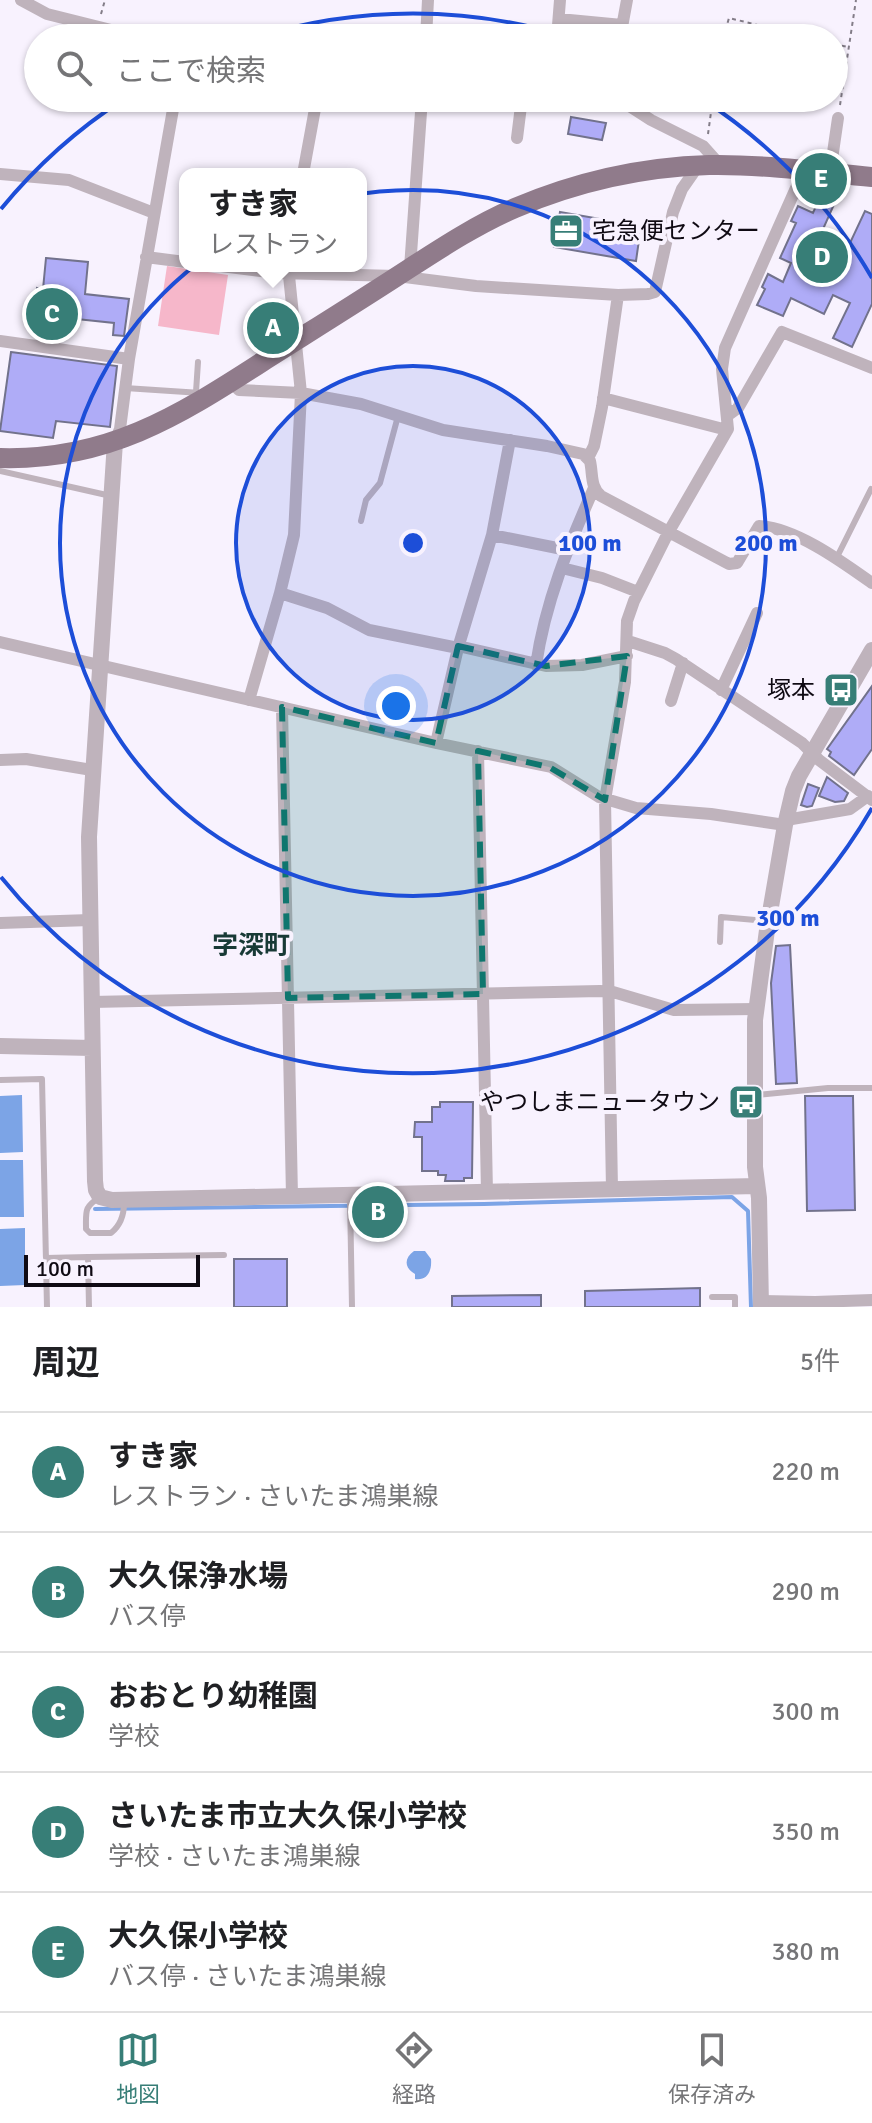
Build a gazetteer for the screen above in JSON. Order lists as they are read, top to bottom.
{
  "districts": ["字深町"],
  "places": {
    "office": ["宅急便センター"],
    "bus stop": ["塚本", "やつしまニュータウン"]
  },
  "scale_bar": "100 m",
  "page": {
    "search": "ここで検索",
    "pins": [
      "E",
      "D",
      "C",
      "A",
      "B"
    ],
    "popup": ["すき家", "レストラン"],
    "scale": "100 m",
    "heading": ["周辺", "5件"],
    "list": [
      {
        "mark": "A",
        "name": "すき家",
        "note": "レストラン · さいたま鴻巣線",
        "value": "220 m"
      },
      {
        "mark": "B",
        "name": "大久保浄水場",
        "note": "バス停",
        "value": "290 m"
      },
      {
        "mark": "C",
        "name": "おおとり幼稚園",
        "note": "学校",
        "value": "300 m"
      },
      {
        "mark": "D",
        "name": "さいたま市立大久保小学校",
        "note": "学校 · さいたま鴻巣線",
        "value": "350 m"
      },
      {
        "mark": "E",
        "name": "大久保小学校",
        "note": "バス停 · さいたま鴻巣線",
        "value": "380 m"
      }
    ],
    "nav": ["地図", "経路", "保存済み"]
  },
  "rings": ["100 m", "200 m", "300 m"]
}
